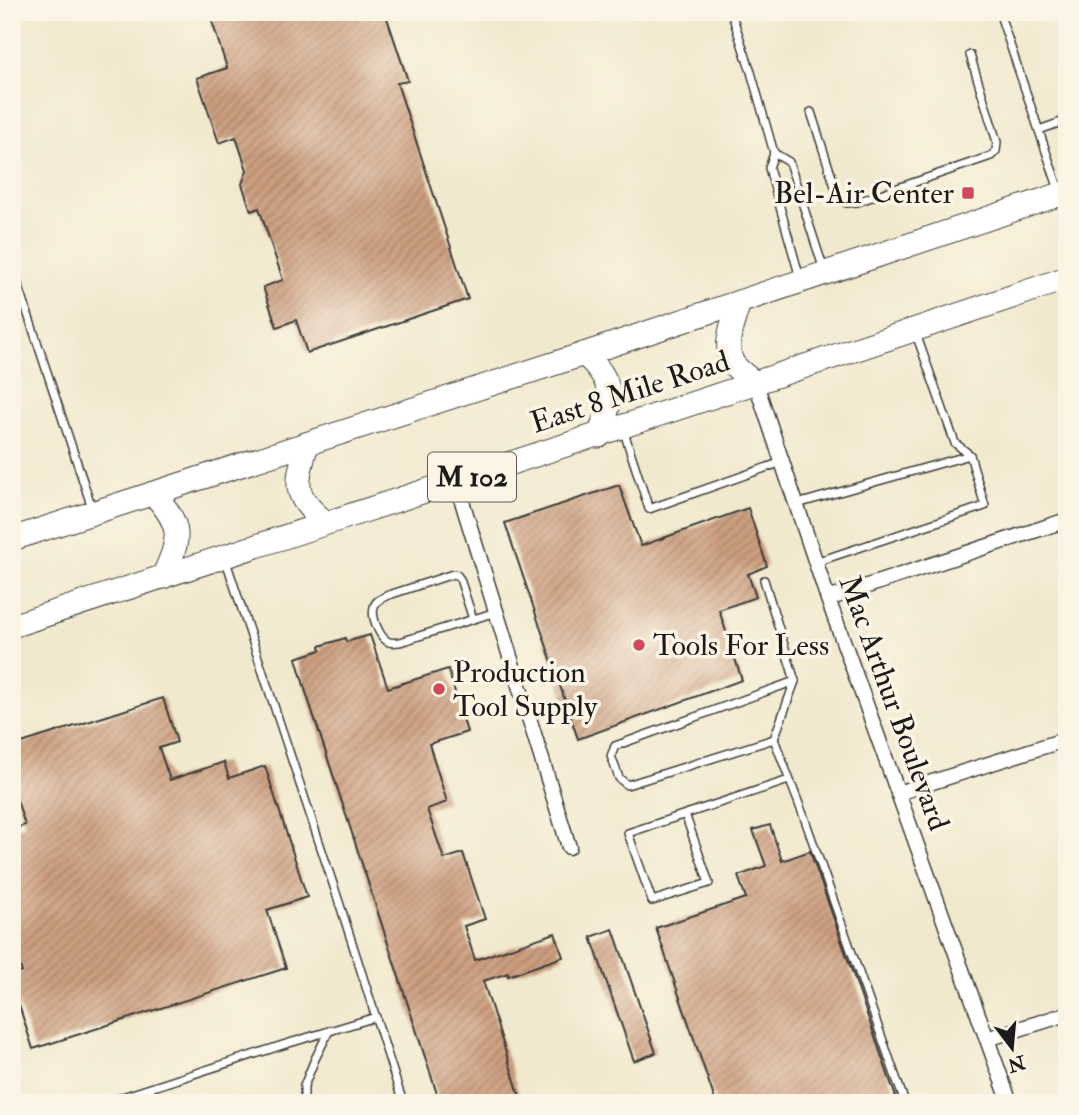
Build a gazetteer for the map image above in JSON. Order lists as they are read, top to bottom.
{
  "streets": {
    "highway": ["East 8 Mile Road", "M 102"],
    "street": ["Mac Arthur Boulevard"]
  },
  "crossings": [
    ["East 8 Mile Road", "Mac Arthur Boulevard"]
  ],
  "places": {
    "transit": ["Bel-Air Center"],
    "other": ["Tools For Less", "Production Tool Supply"]
  },
  "north": "bottom"
}
